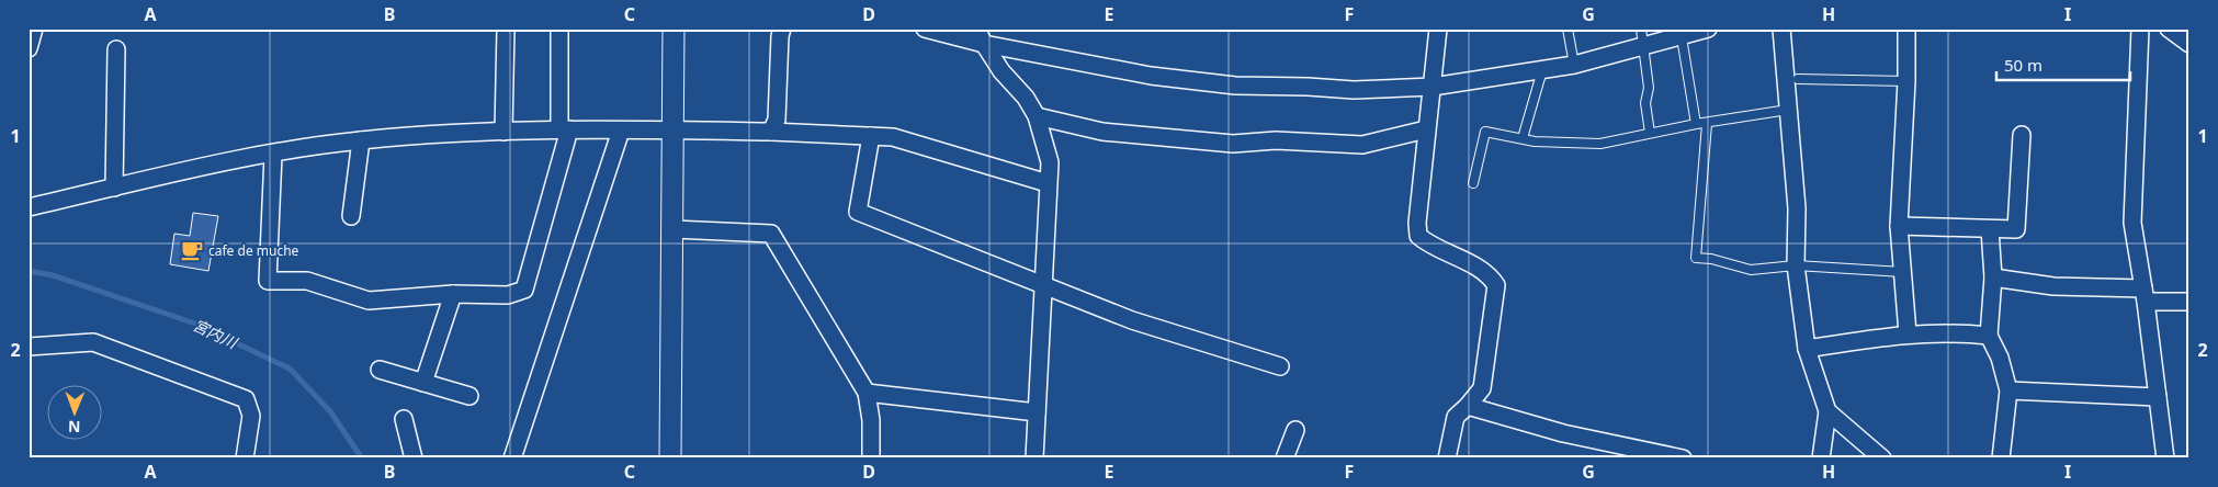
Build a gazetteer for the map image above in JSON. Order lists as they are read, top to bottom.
{
  "water": ["宮内川"],
  "places": {
    "cafe": ["cafe de muche"]
  },
  "scale_bar": "50 m",
  "north": "bottom",
  "grid": {
    "columns": [
      "A",
      "B",
      "C",
      "D",
      "E",
      "F",
      "G",
      "H",
      "I"
    ],
    "rows": ["1", "2"]
  }
}
